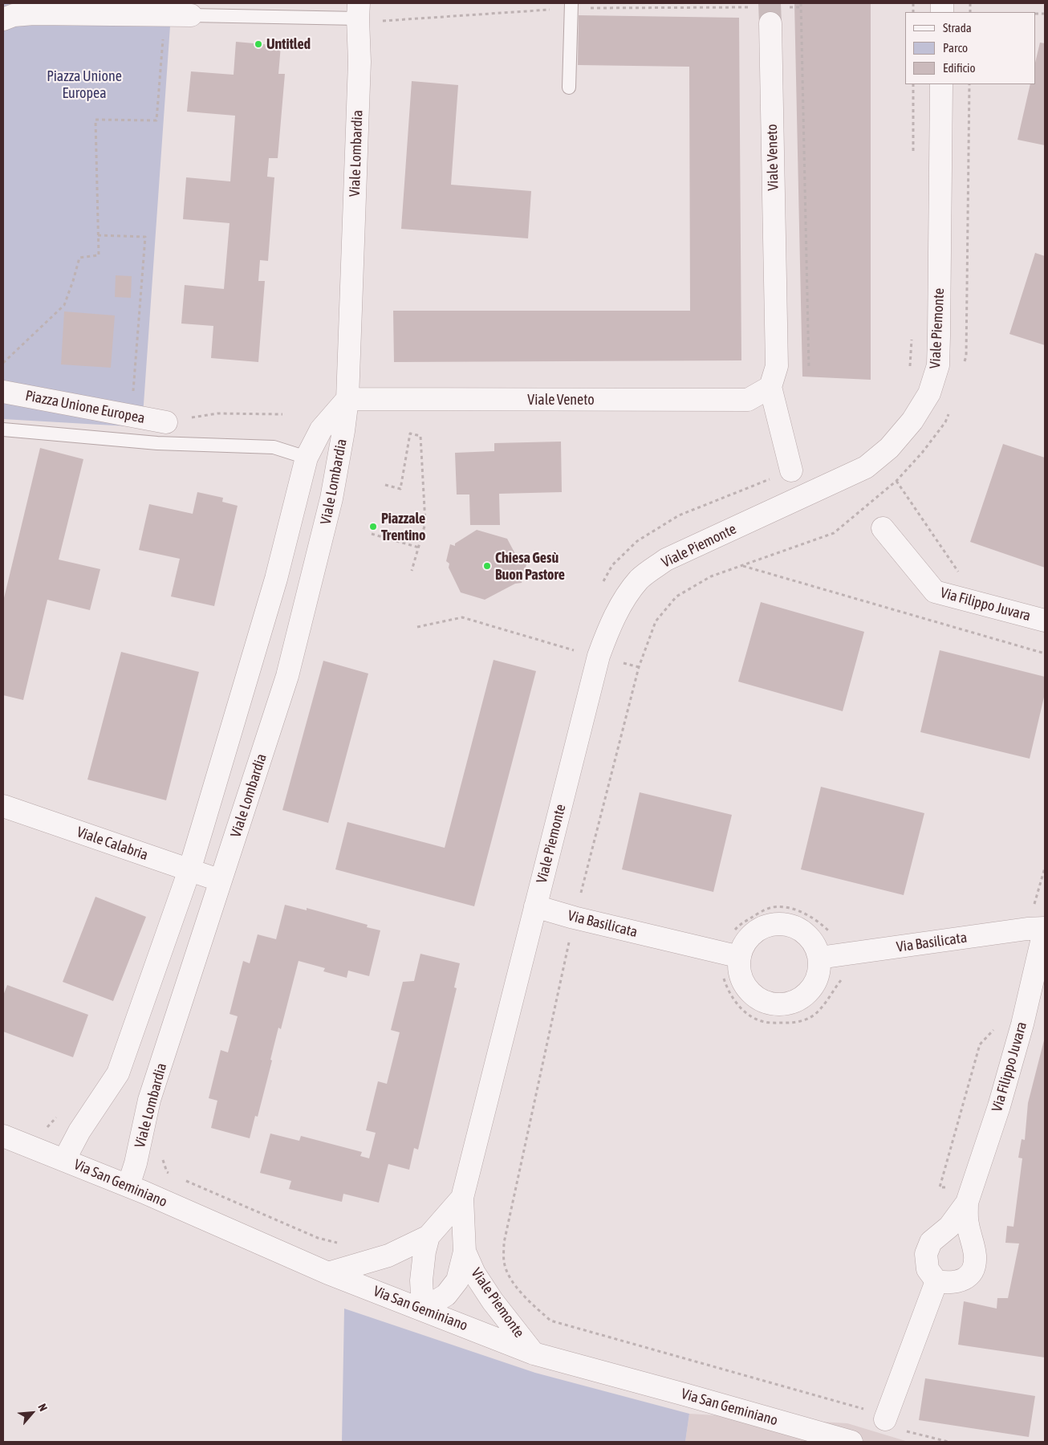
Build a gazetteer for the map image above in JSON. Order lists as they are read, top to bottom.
{
  "streets": {
    "street": [
      "Viale Lombardia",
      "Viale Veneto",
      "Viale Piemonte",
      "Piazza Unione Europea",
      "Via Filippo Juvara",
      "Viale Calabria",
      "Via Basilicata",
      "Via San Geminiano"
    ]
  },
  "crossings": [
    ["Viale Lombardia", "Viale Veneto"],
    ["Viale Lombardia", "Viale Calabria"],
    ["Viale Lombardia", "Via San Geminiano"],
    ["Viale Piemonte", "Via Basilicata"],
    ["Viale Piemonte", "Via San Geminiano"],
    ["Via Filippo Juvara", "Via Basilicata"]
  ],
  "parks": ["Piazza Unione Europea"],
  "places": ["Untitled", "Piazzale Trentino", "Chiesa Gesù Buon Pastore"],
  "legend": ["Strada", "Parco", "Edificio"],
  "north": "top right"
}
